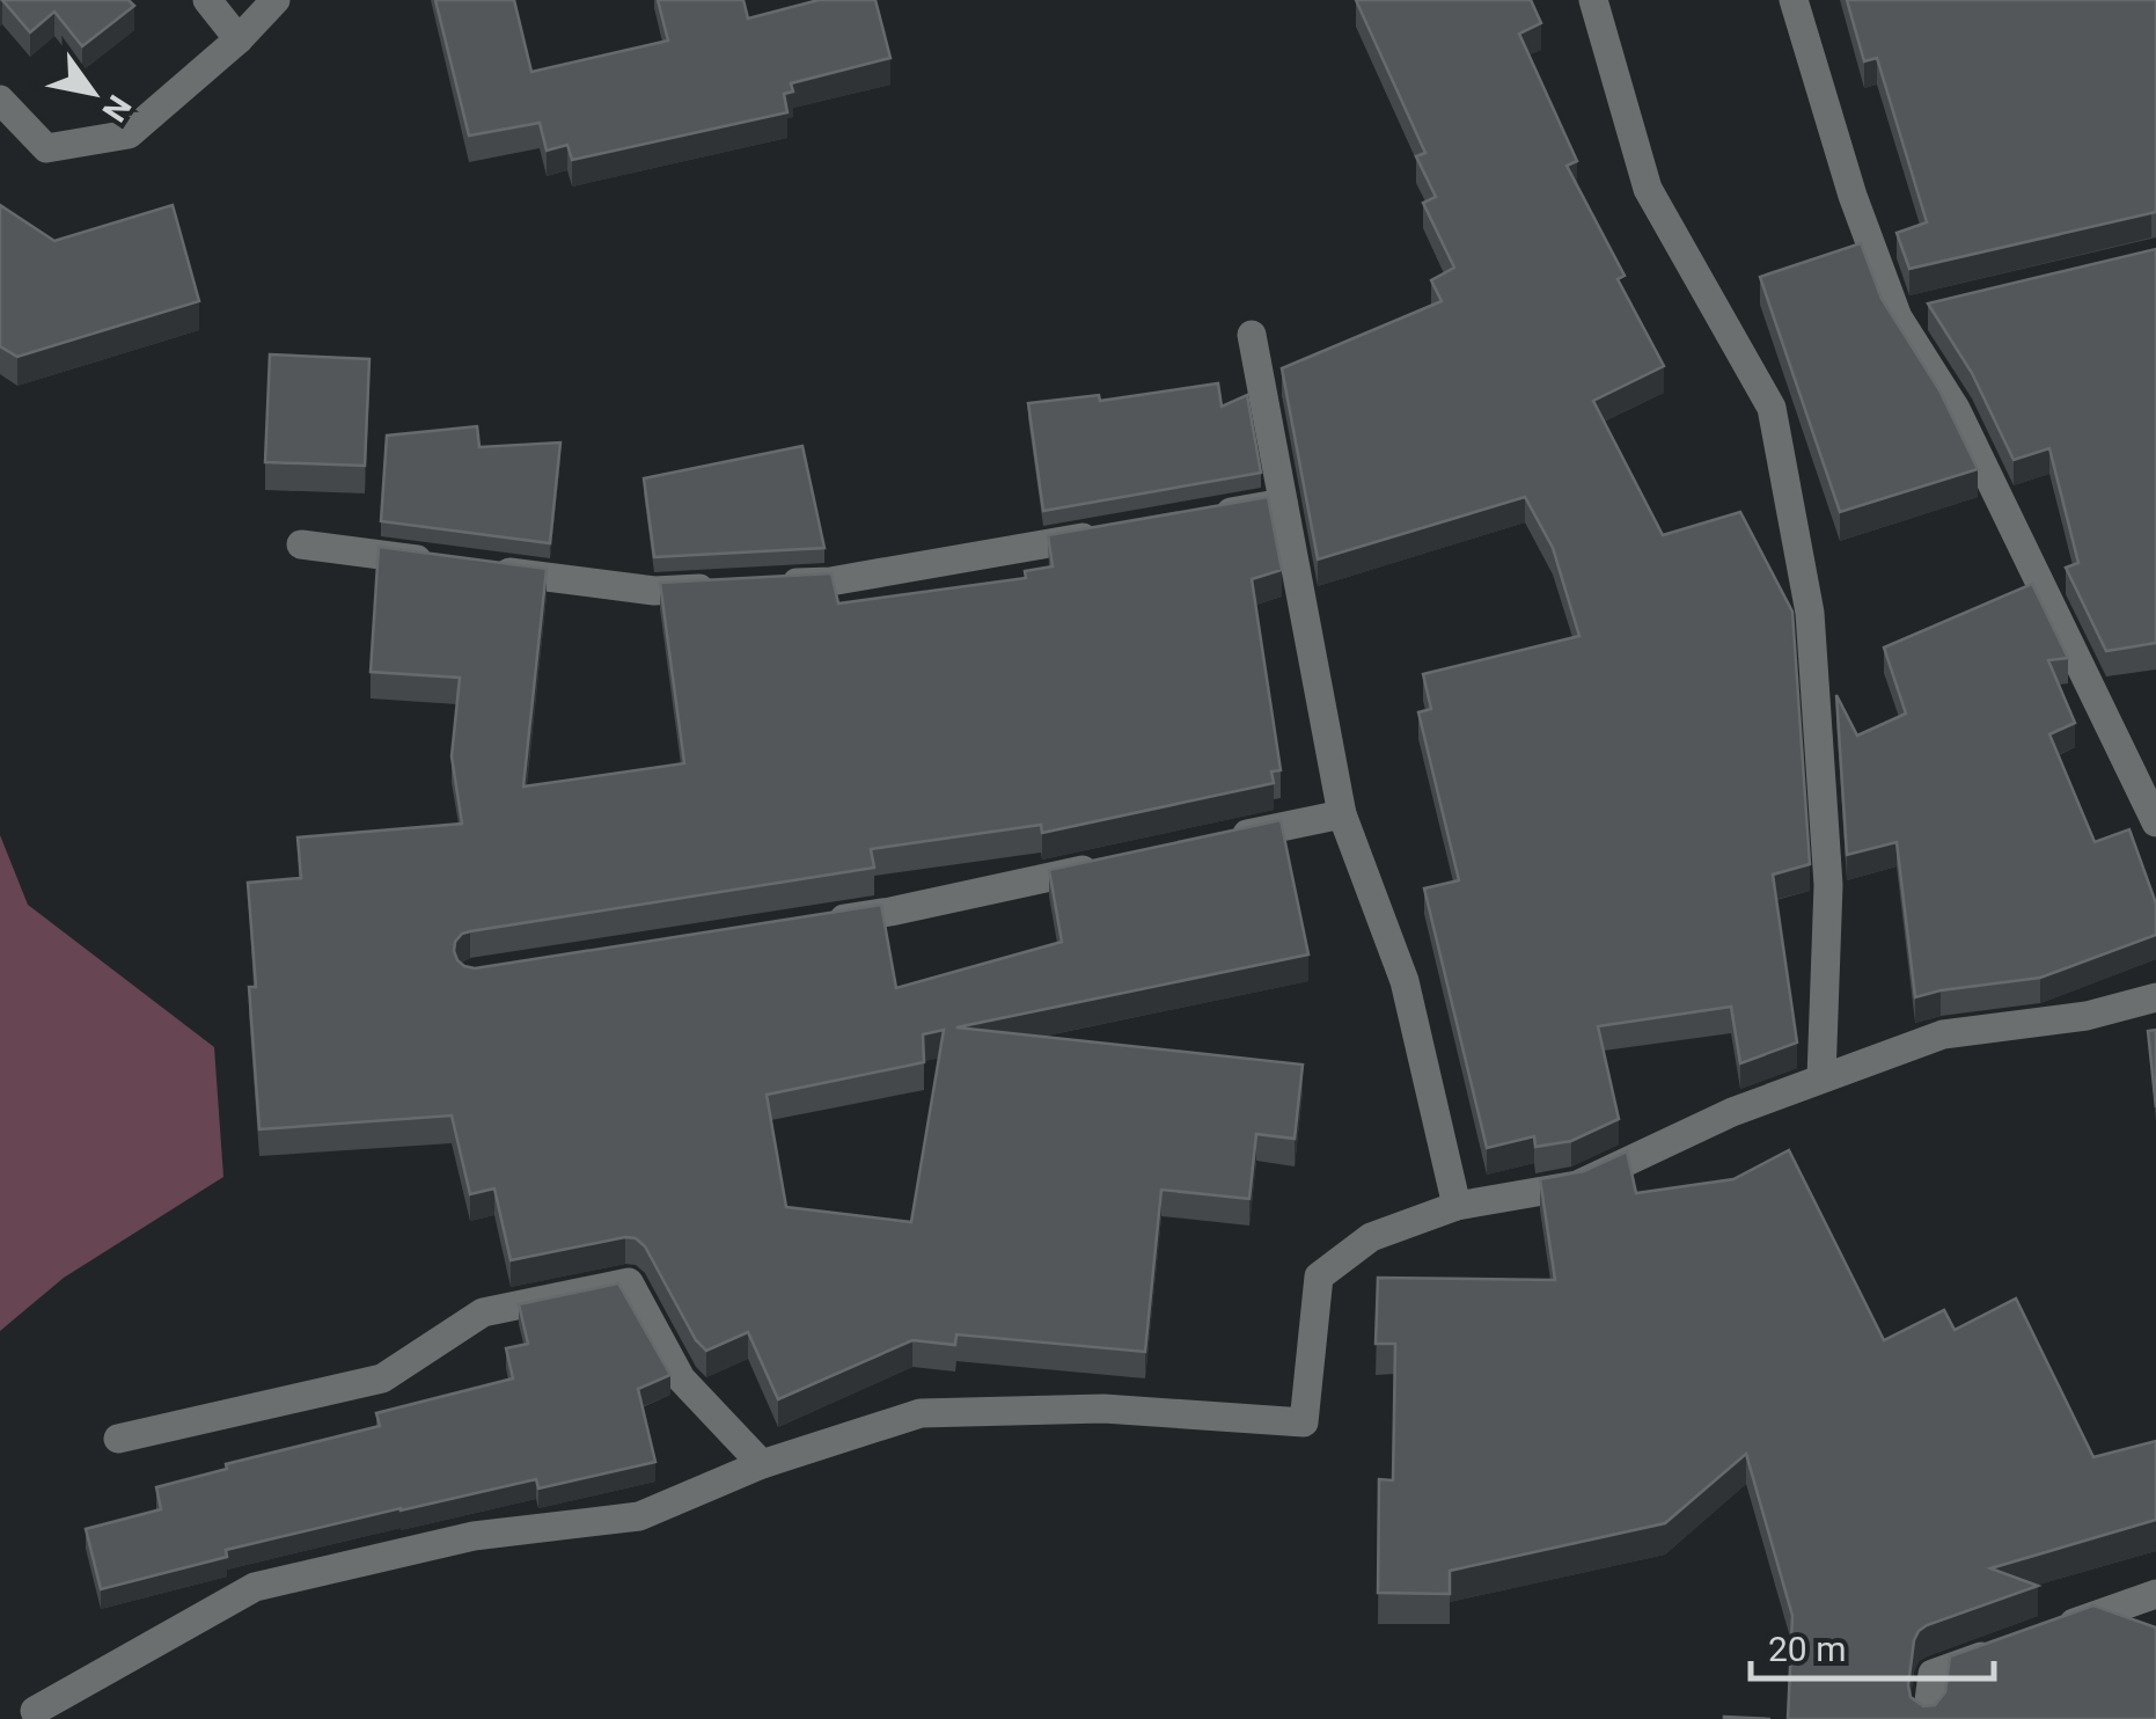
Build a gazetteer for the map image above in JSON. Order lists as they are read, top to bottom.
{
  "scale_bar": "20 m",
  "north": "bottom right"
}
